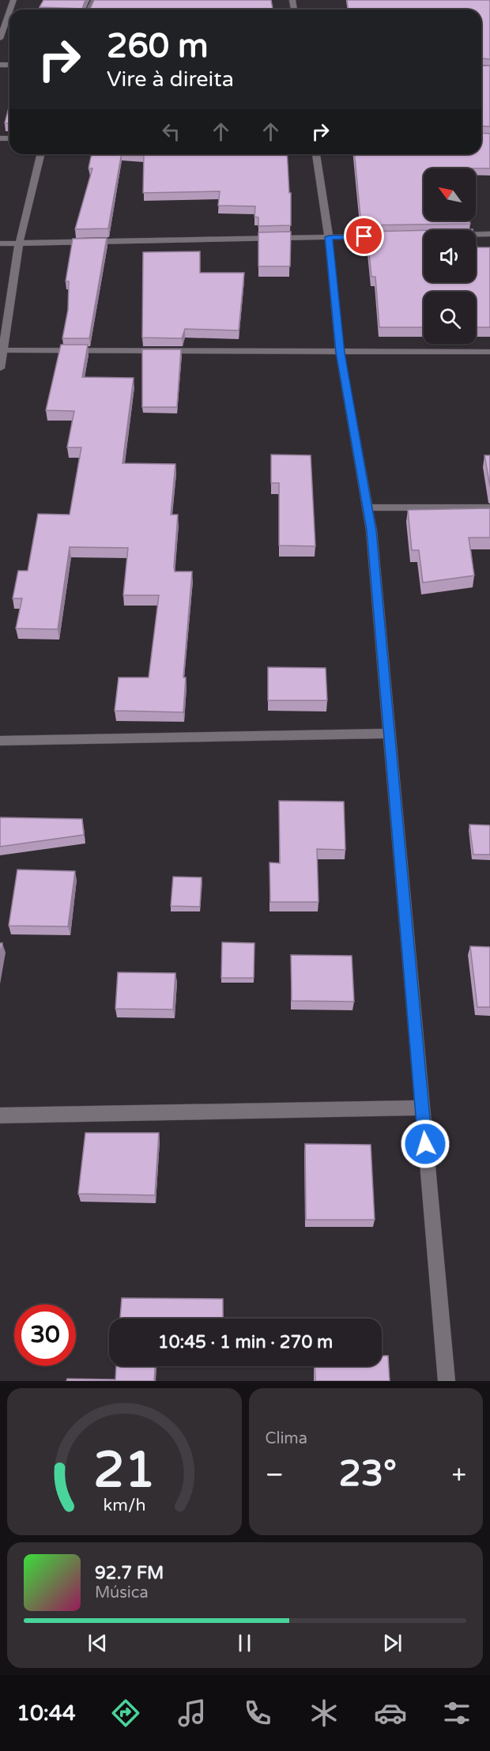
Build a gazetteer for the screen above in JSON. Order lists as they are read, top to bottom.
{
  "north": "top left",
  "page": {
    "turn": ["260 m", "Vire à direita"],
    "limit": "30",
    "trip": "10:45 · 1 min · 270 m",
    "tile": "Clima",
    "heat": ["−", "23°", "+"],
    "song": ["92.7 FM", "Música"],
    "tabs": "10:44",
    "gauge": ["21", "km/h"]
  }
}
